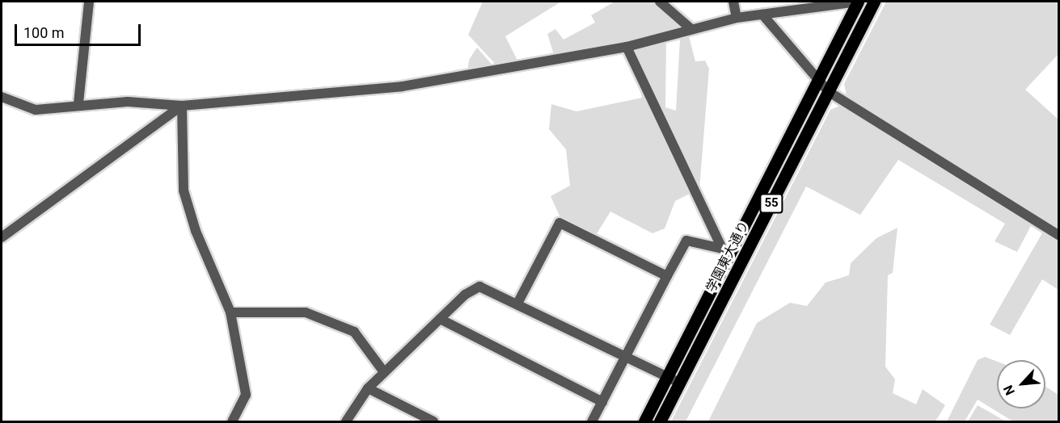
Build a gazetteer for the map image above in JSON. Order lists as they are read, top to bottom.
{
  "streets": {
    "main road": ["55", "学園東大通り"]
  },
  "scale_bar": "100 m",
  "north": "bottom left"
}
